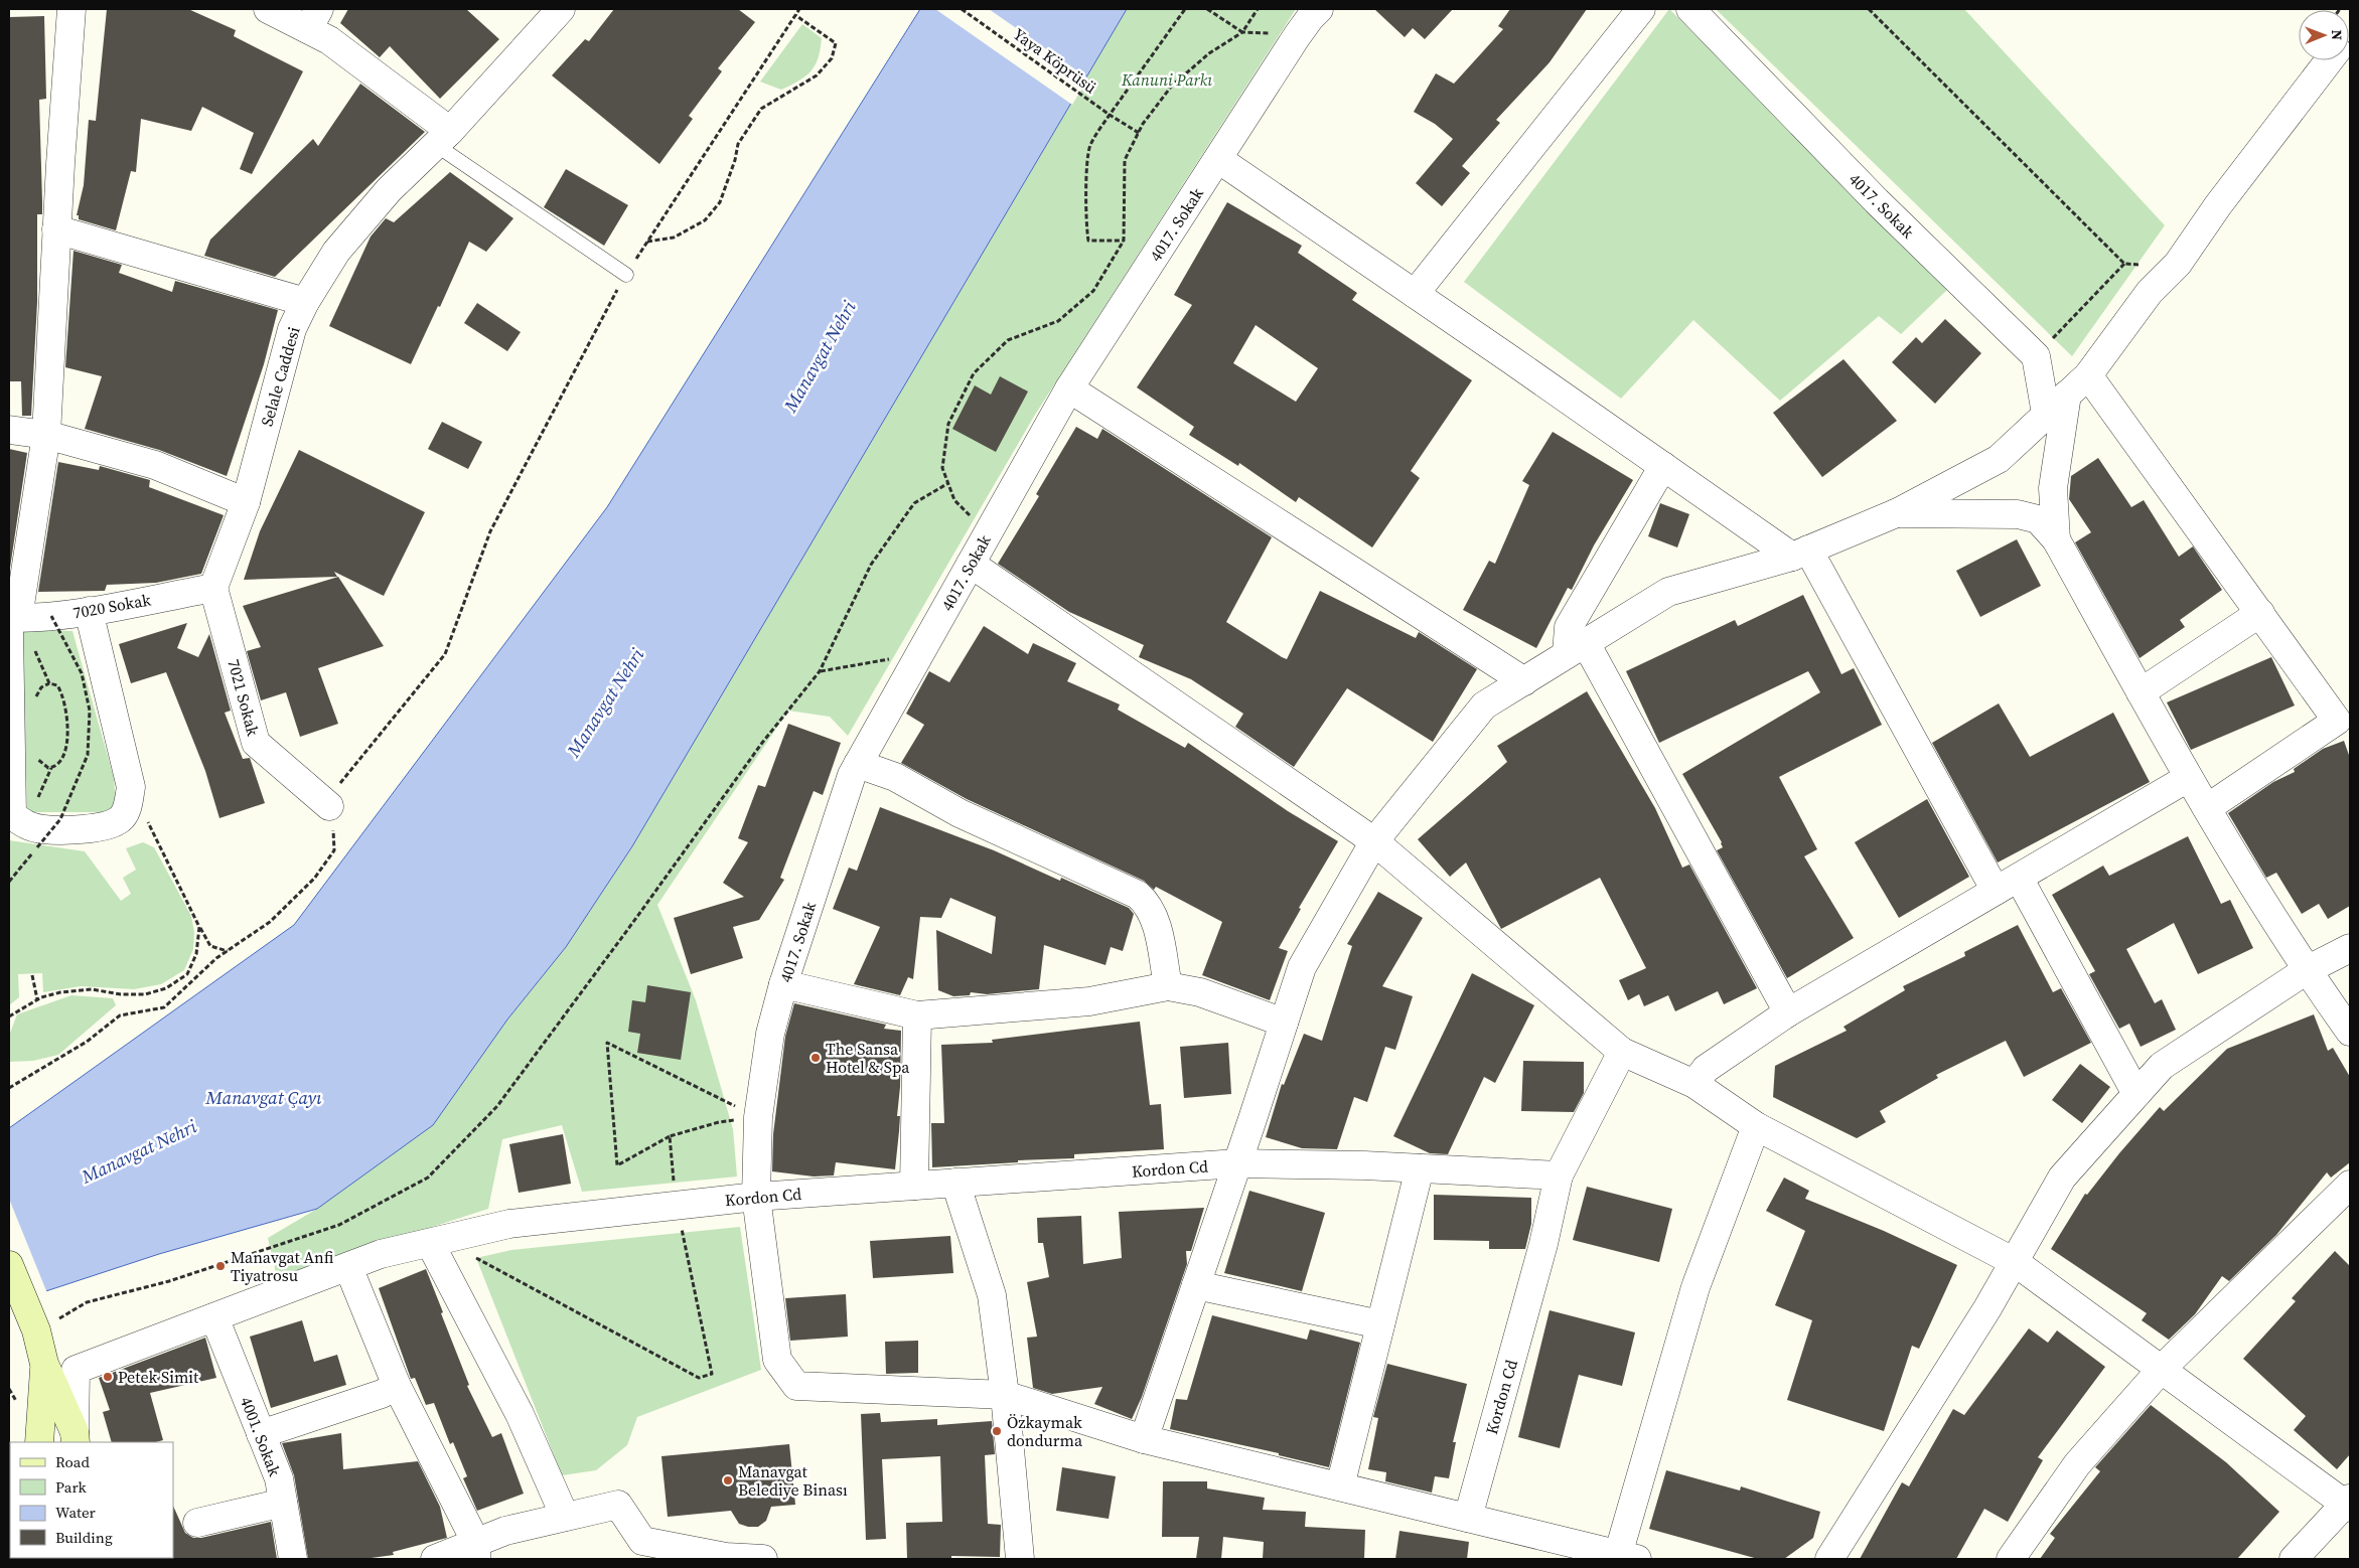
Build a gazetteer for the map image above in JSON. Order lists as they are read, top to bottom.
{
  "streets": {
    "street": [
      "4017. Sokak",
      "Selale Caddesi",
      "7020 Sokak",
      "7021 Sokak",
      "Kordon Cd",
      "4001. Sokak"
    ],
    "path": ["Yaya Köprüsü"]
  },
  "crossings": [
    ["4017. Sokak", "Kordon Cd"],
    ["Selale Caddesi", "7020 Sokak"],
    ["Selale Caddesi", "7021 Sokak"],
    ["7020 Sokak", "7021 Sokak"],
    ["Kordon Cd", "4001. Sokak"]
  ],
  "water": ["Manavgat Nehri", "Manavgat Çayı"],
  "parks": ["Kanuni Parkı"],
  "places": [
    "The Sansa Hotel & Spa",
    "Manavgat Anfi Tiyatrosu",
    "Petek Simit",
    "Özkaymak dondurma",
    "Manavgat Belediye Binası"
  ],
  "legend": [
    "Road",
    "Park",
    "Water",
    "Building"
  ],
  "north": "right"
}
